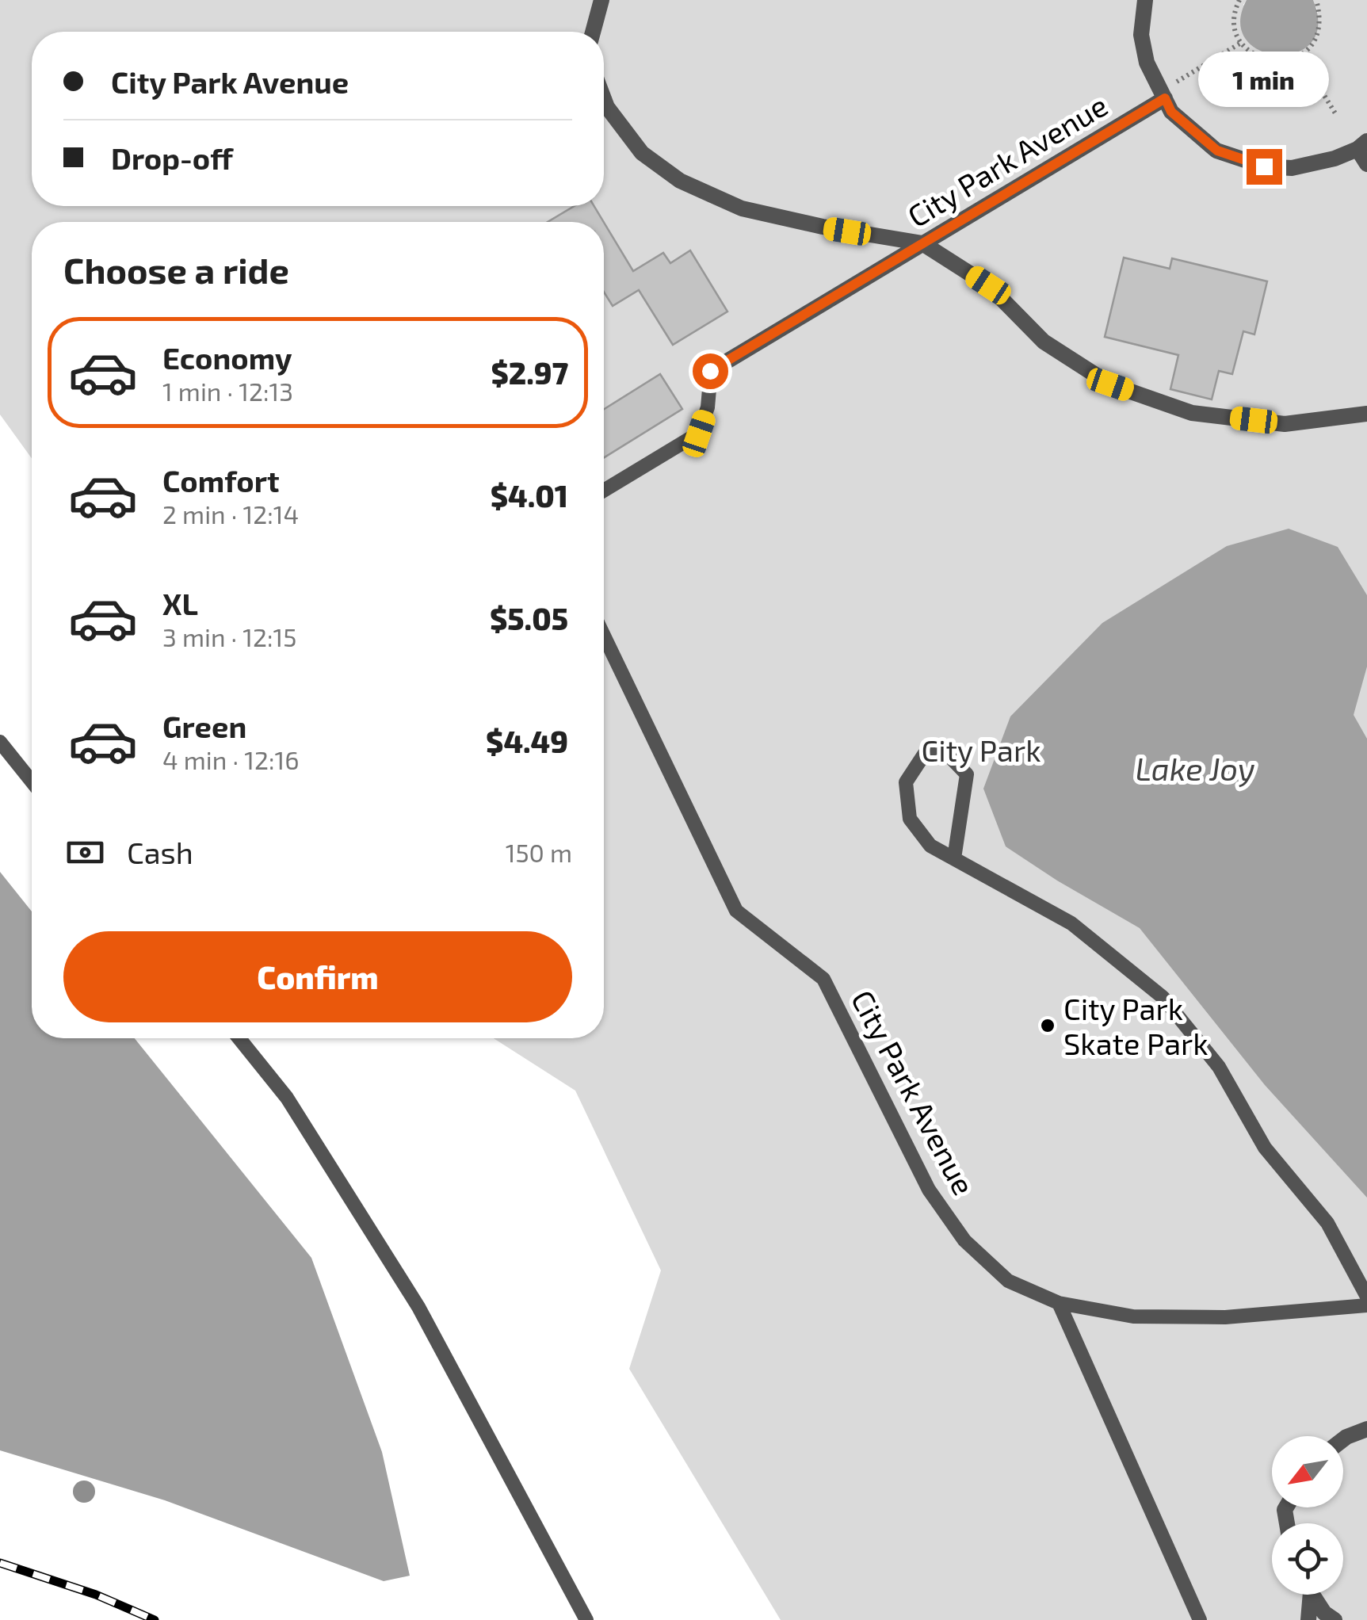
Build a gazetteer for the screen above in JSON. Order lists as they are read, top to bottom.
{
  "streets": {
    "street": ["City Park Avenue"]
  },
  "water": ["Lake Joy"],
  "parks": ["City Park"],
  "places": ["City Park Skate Park"],
  "north": "bottom left",
  "page": {
    "banner": ["City Park Avenue", "Drop-off"],
    "bubble": "1 min",
    "heading": "Choose a ride",
    "list": [
      {
        "name": "Economy",
        "note": "1 min · 12:13",
        "value": "$2.97"
      },
      {
        "name": "Comfort",
        "note": "2 min · 12:14",
        "value": "$4.01"
      },
      {
        "name": "XL",
        "note": "3 min · 12:15",
        "value": "$5.05"
      },
      {
        "name": "Green",
        "note": "4 min · 12:16",
        "value": "$4.49"
      }
    ],
    "pay": ["Cash", "150 m"],
    "buttons": "Confirm"
  }
}
